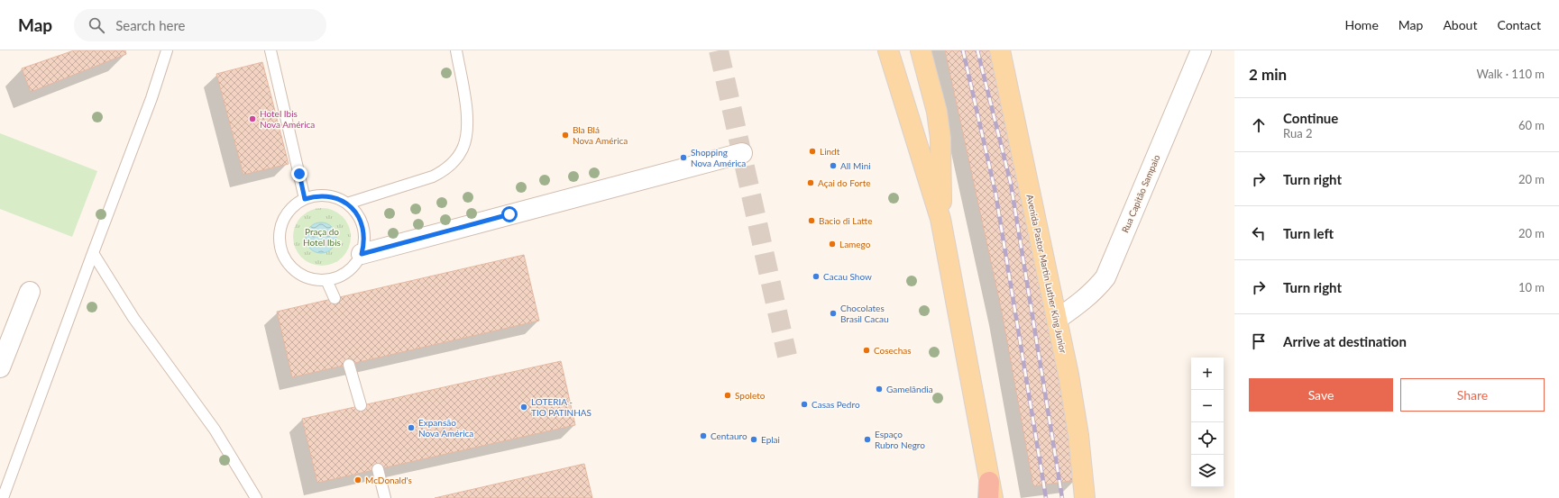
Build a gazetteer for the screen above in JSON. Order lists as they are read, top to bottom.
{
  "streets": {
    "main road": ["Avenida Pastor Martin Luther King Junior"],
    "street": ["Rua Capitão Sampaio"]
  },
  "crossings": [
    ["Rua Capitão Sampaio", "Avenida Pastor Martin Luther King Junior"]
  ],
  "parks": ["Praça do Hotel Ibis"],
  "places": [
    "Hotel Ibis Nova América",
    "Bla Blá Nova América",
    "Lindt",
    "Shopping Nova América",
    "All Mini",
    "Açai do Forte",
    "Bacio di Latte",
    "Lamego",
    "Cacau Show",
    "Chocolates Brasil Cacau",
    "Cosechas",
    "Gamelândia",
    "Spoleto",
    "Casas Pedro",
    "LOTERIA - TIO PATINHAS",
    "Expansão Nova América",
    "Centauro",
    "Eplai",
    "Espaço Rubro Negro",
    "McDonald's"
  ],
  "page": {
    "header": "Map",
    "search": "Search here",
    "nav": [
      "Home",
      "Map",
      "About",
      "Contact"
    ],
    "heading": ["2 min", "Walk · 110 m"],
    "list": [
      ["Continue", "Rua 2", "60 m"],
      ["Turn right", "20 m"],
      ["Turn left", "20 m"],
      ["Turn right", "10 m"],
      "Arrive at destination"
    ],
    "map_buttons": ["+", "−"],
    "buttons": ["Save", "Share"]
  }
}
